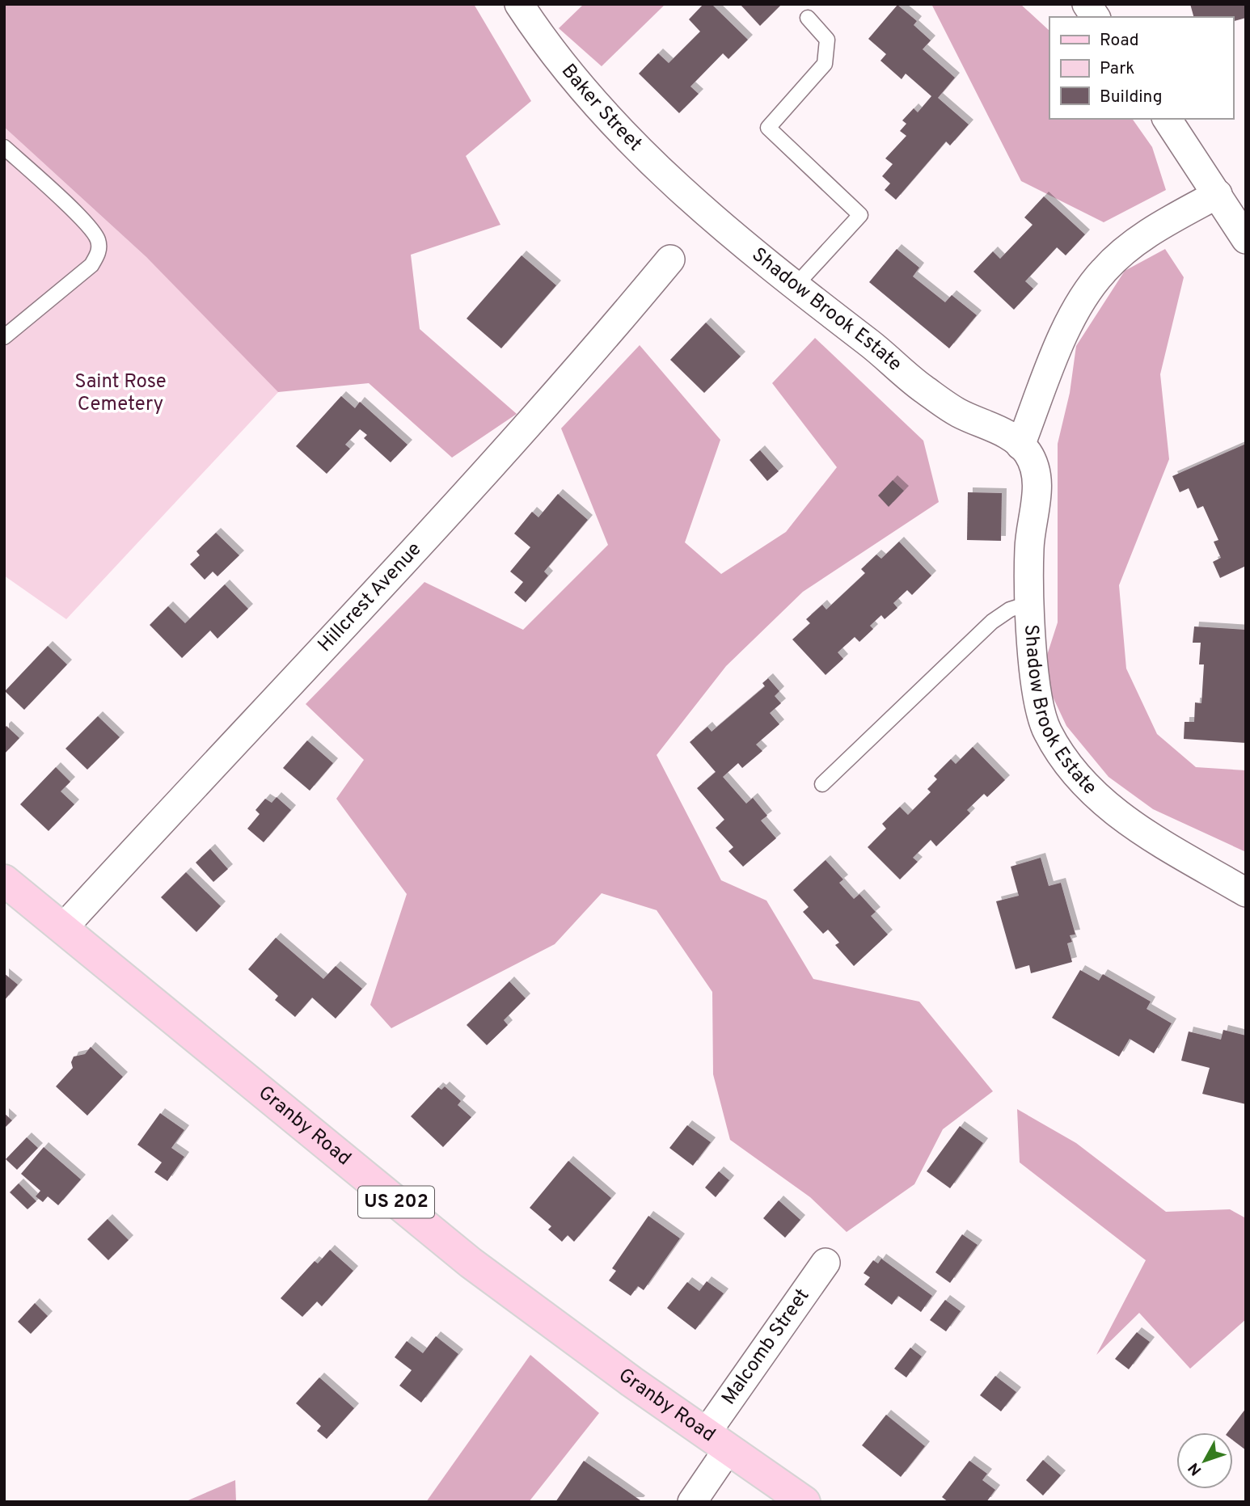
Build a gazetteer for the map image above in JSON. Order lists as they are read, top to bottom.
{
  "streets": {
    "main road": ["Granby Road", "US 202"],
    "street": [
      "Baker Street",
      "Shadow Brook Estate",
      "Hillcrest Avenue",
      "Malcomb Street"
    ]
  },
  "crossings": [
    ["Baker Street", "Shadow Brook Estate"],
    ["Hillcrest Avenue", "Granby Road"],
    ["Granby Road", "Malcomb Street"]
  ],
  "parks": ["Saint Rose Cemetery"],
  "legend": ["Road", "Park", "Building"],
  "north": "bottom left"
}
